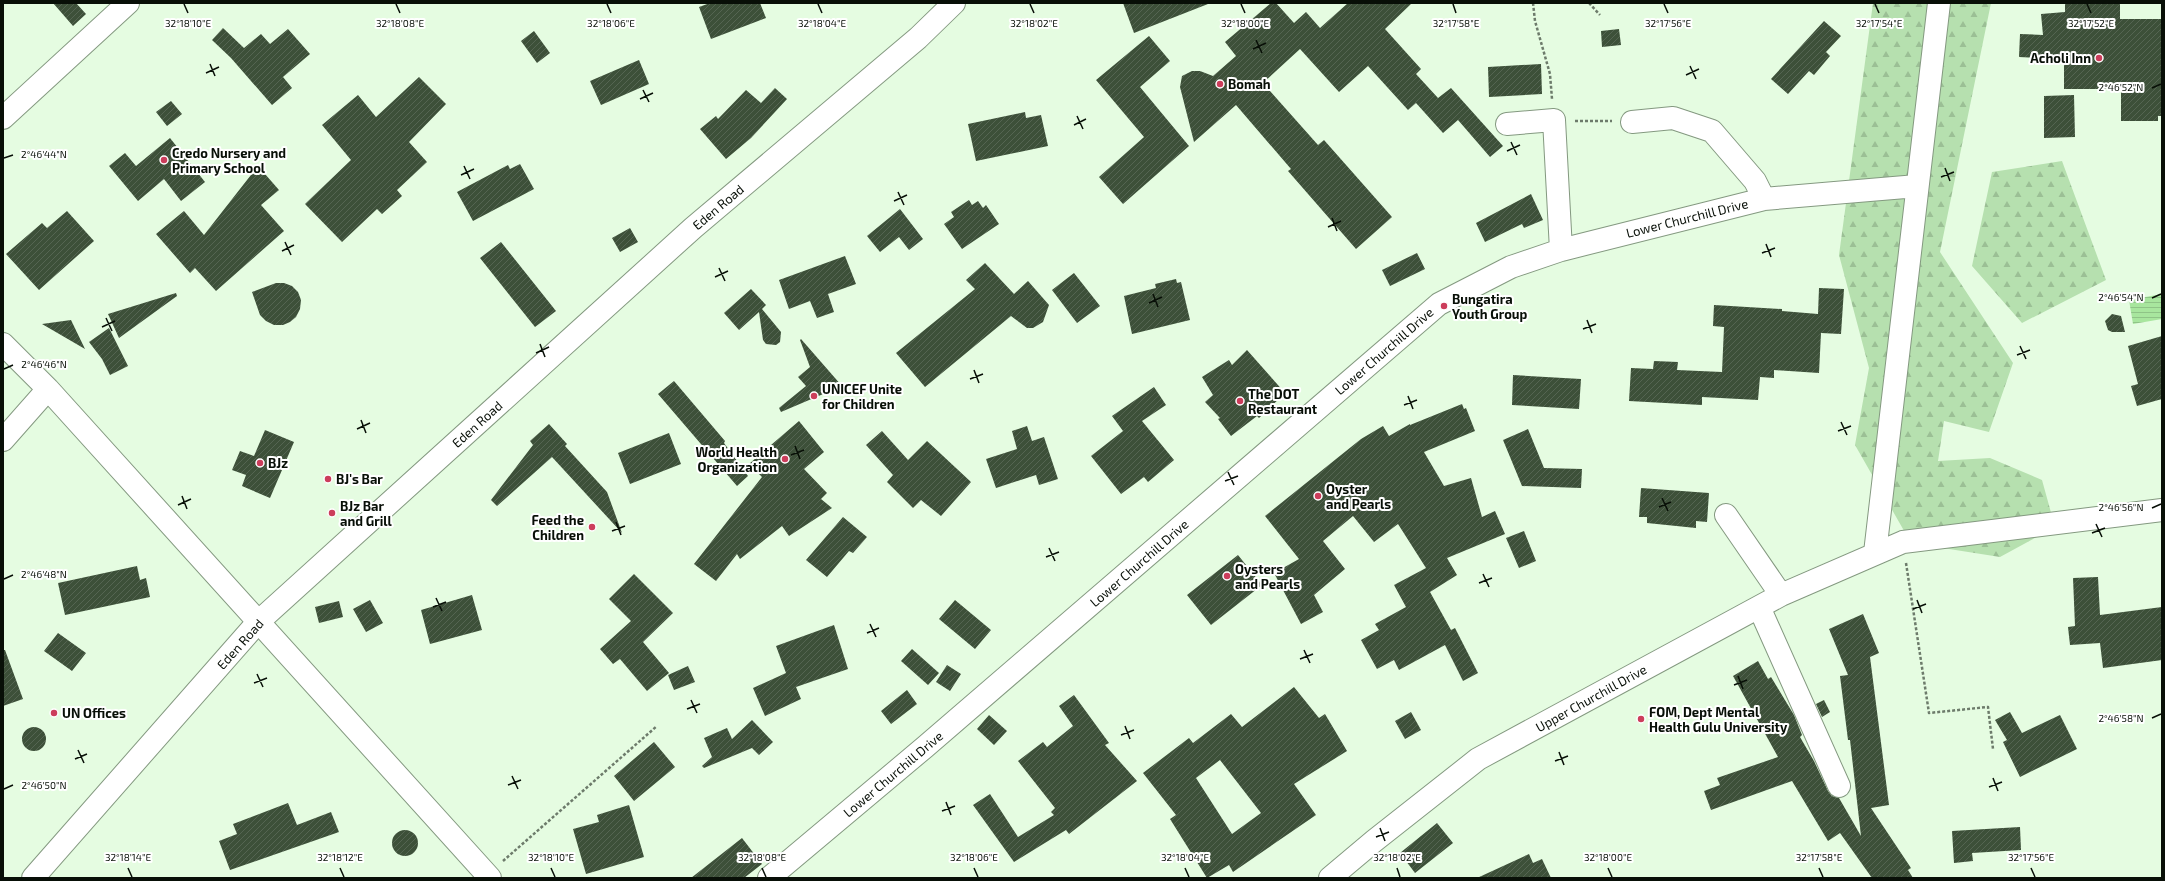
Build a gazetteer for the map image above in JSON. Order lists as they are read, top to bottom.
{
  "streets": {
    "street": ["Eden Road", "Lower Churchill Drive", "Upper Churchill Drive"]
  },
  "places": [
    "Acholi Inn",
    "Bomah",
    "Credo Nursery and Primary School",
    "Bungatira Youth Group",
    "UNICEF Unite for Children",
    "The DOT Restaurant",
    "World Health Organization",
    "BJz",
    "BJ's Bar",
    "Oyster and Pearls",
    "BJz Bar and Grill",
    "Feed the Children",
    "Oysters and Pearls",
    "UN Offices",
    "FOM, Dept Mental Health Gulu University"
  ],
  "coordinates": [
    "32°18'10\"E",
    "32°18'08\"E",
    "32°18'06\"E",
    "32°18'04\"E",
    "32°18'02\"E",
    "32°18'00\"E",
    "32°17'58\"E",
    "32°17'56\"E",
    "32°17'54\"E",
    "32°17'52\"E",
    "2°46'52\"N",
    "2°46'44\"N",
    "2°46'54\"N",
    "2°46'46\"N",
    "2°46'56\"N",
    "2°46'48\"N",
    "2°46'58\"N",
    "2°46'50\"N",
    "32°18'14\"E",
    "32°18'12\"E"
  ]
}
